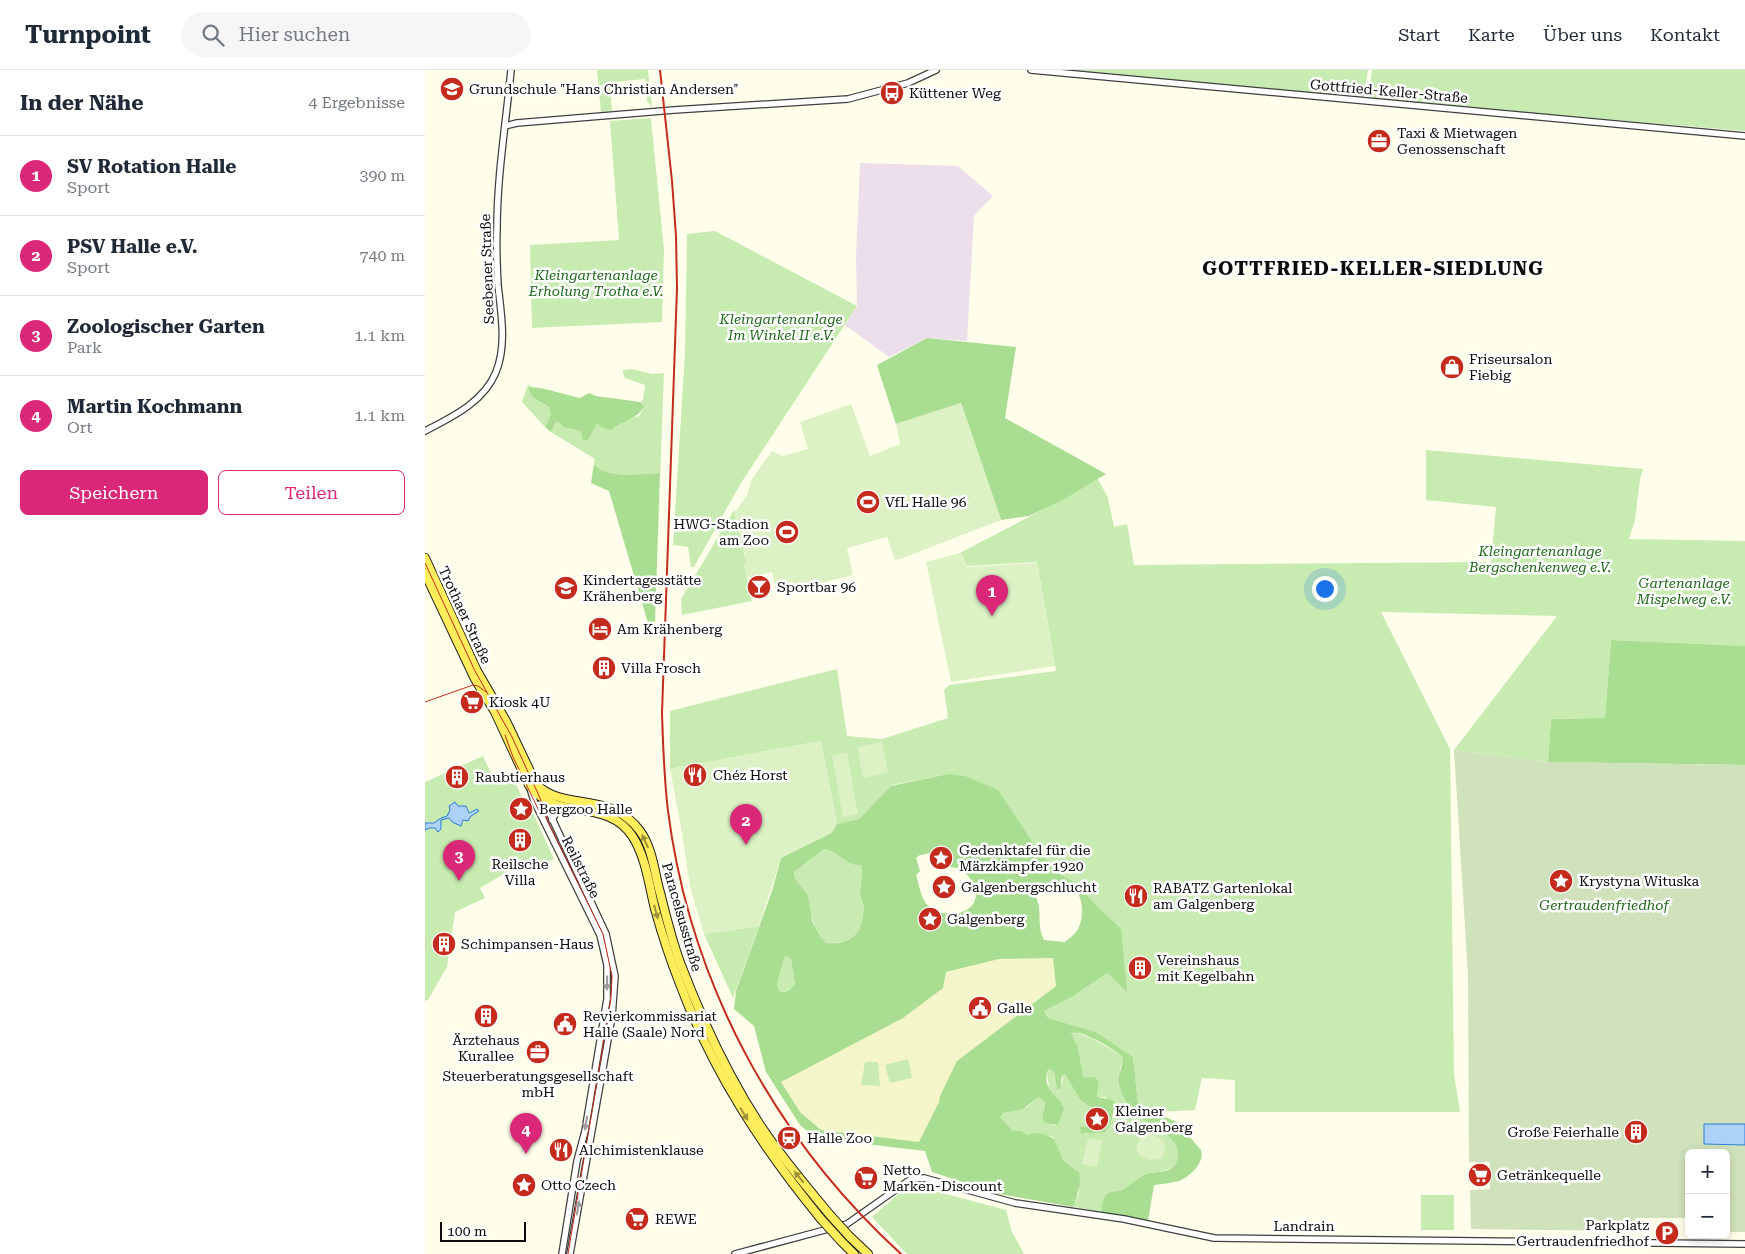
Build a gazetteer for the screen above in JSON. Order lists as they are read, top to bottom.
{
  "streets": {
    "main road": ["Trothaer Straße", "Reilstraße", "Paracelsusstraße"],
    "street": ["Gottfried-Keller-Straße", "Seebener Straße", "Landrain"]
  },
  "crossings": [
    ["Trothaer Straße", "Reilstraße"],
    ["Reilstraße", "Paracelsusstraße"]
  ],
  "districts": ["GOTTFRIED-KELLER-SIEDLUNG"],
  "parks": [
    "Kleingartenanlage Erholung Trotha e.V.",
    "Kleingartenanlage Im Winkel II e.V.",
    "Kleingartenanlage Bergschenkenweg e.V.",
    "Gartenanlage Mispelweg e.V.",
    "Gertraudenfriedhof"
  ],
  "places": {
    "school or university": ["Grundschule \"Hans Christian Andersen\"", "Kindertagesstätte Krähenberg"],
    "bus stop": ["Küttener Weg"],
    "office": ["Taxi & Mietwagen Genossenschaft", "Steuerberatungsgesellschaft mbH"],
    "shop": ["Friseursalon Fiebig"],
    "sports": ["VfL Halle 96", "HWG-Stadion am Zoo"],
    "bar": ["Sportbar 96"],
    "hotel": ["Am Krähenberg"],
    "building": [
      "Villa Frosch",
      "Raubtierhaus",
      "Reilsche Villa",
      "Schimpansen-Haus",
      "Vereinshaus mit Kegelbahn",
      "Ärztehaus Kurallee",
      "Große Feierhalle"
    ],
    "supermarket": [
      "Kiosk 4U",
      "Getränkequelle",
      "Netto Marken-Discount",
      "REWE"
    ],
    "restaurant": ["Chéz Horst", "RABATZ Gartenlokal am Galgenberg", "Alchimistenklause"],
    "place": [
      "Bergzoo Halle",
      "Gedenktafel für die Märzkämpfer 1920",
      "Krystyna Wituska",
      "Galgenbergschlucht",
      "Galgenberg",
      "Kleiner Galgenberg",
      "Otto Czech"
    ],
    "public building": ["Galle", "Revierkommissariat Halle (Saale) Nord"],
    "station": ["Halle Zoo"],
    "parking": ["Parkplatz Gertraudenfriedhof"]
  },
  "scale_bar": "100 m",
  "page": {
    "header": "Turnpoint",
    "search": "Hier suchen",
    "nav": [
      "Start",
      "Karte",
      "Über uns",
      "Kontakt"
    ],
    "heading": ["In der Nähe", "4 Ergebnisse"],
    "list": [
      {
        "mark": "1",
        "name": "SV Rotation Halle",
        "note": "Sport",
        "value": "390 m"
      },
      {
        "mark": "2",
        "name": "PSV Halle e.V.",
        "note": "Sport",
        "value": "740 m"
      },
      {
        "mark": "3",
        "name": "Zoologischer Garten",
        "note": "Park",
        "value": "1.1 km"
      },
      {
        "mark": "4",
        "name": "Martin Kochmann",
        "note": "Ort",
        "value": "1.1 km"
      }
    ],
    "buttons": ["Speichern", "Teilen"],
    "pins": [
      "1",
      "2",
      "3",
      "4"
    ],
    "map_buttons": ["+", "−"],
    "scale": "100 m"
  }
}
